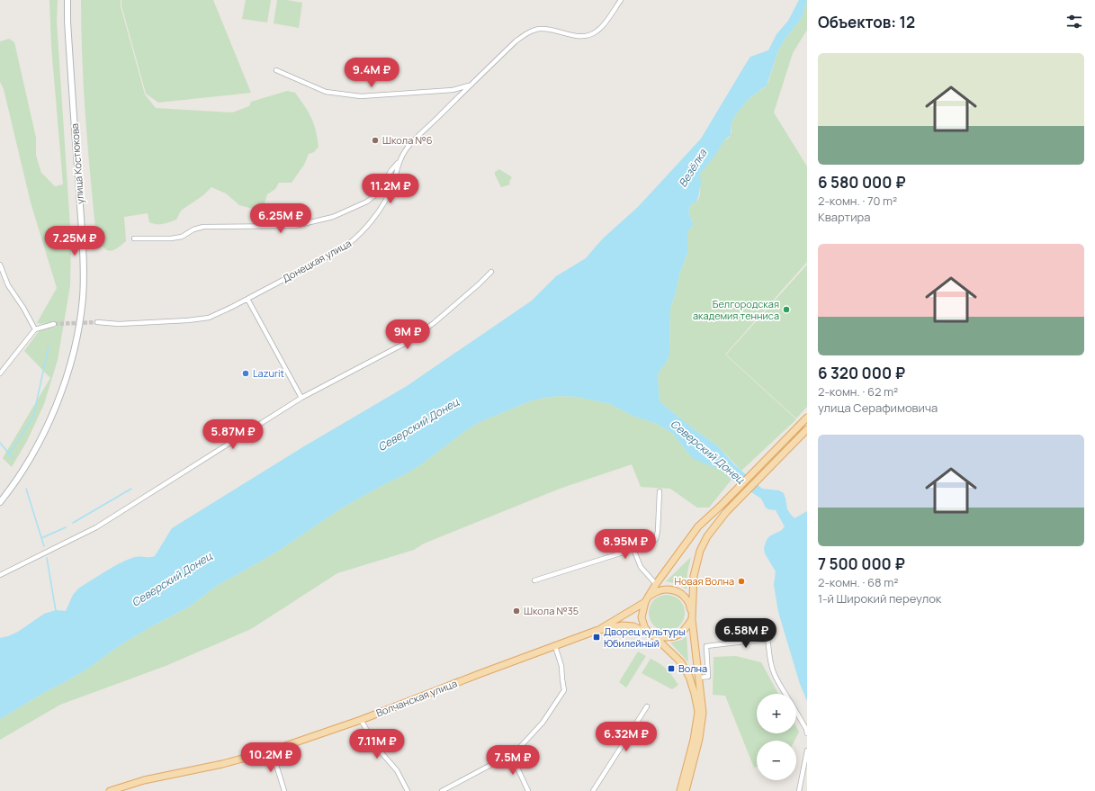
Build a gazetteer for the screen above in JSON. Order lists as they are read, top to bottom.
{
  "streets": {
    "main road": ["улица Костюкова", "Волчанская улица"],
    "street": ["Донецкая улица"]
  },
  "water": ["Везёлка", "Северский Донец"],
  "places": {
    "other": [
      "Школа №6",
      "Белгородская академия тенниса",
      "Lazurit",
      "Новая Волна",
      "Школа №35"
    ],
    "transit": ["Дворец культуры Юбилейный", "Волна"]
  },
  "page": {
    "heading": "Объектов: 12",
    "list": [
      {
        "name": "6 580 000 ₽",
        "note": "2-комн. · 70 m² · Квартира"
      },
      {
        "name": "6 320 000 ₽",
        "note": "2-комн. · 62 m² · улица Серафимовича"
      },
      {
        "name": "7 500 000 ₽",
        "note": "2-комн. · 68 m² · 1-й Широкий переулок"
      }
    ],
    "price": [
      "9.4M ₽",
      "11.2M ₽",
      "6.25M ₽",
      "7.25M ₽",
      "9M ₽",
      "5.87M ₽",
      "8.95M ₽",
      "6.58M ₽",
      "6.32M ₽",
      "7.11M ₽",
      "10.2M ₽",
      "7.5M ₽"
    ],
    "map_buttons": ["+", "−"]
  }
}
